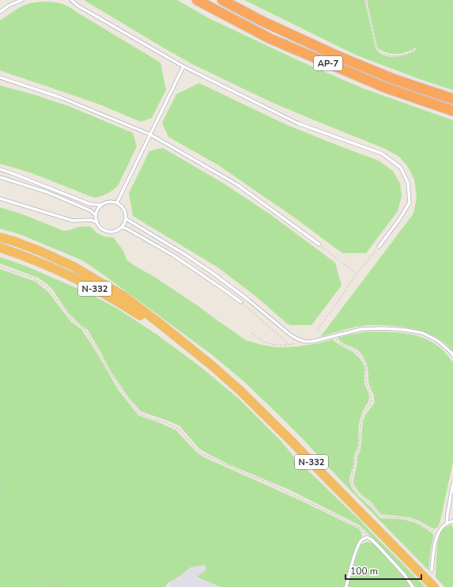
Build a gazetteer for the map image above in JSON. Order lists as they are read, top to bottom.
{
  "streets": {
    "highway": ["AP-7", "N-332"]
  },
  "scale_bar": "100 m"
}
